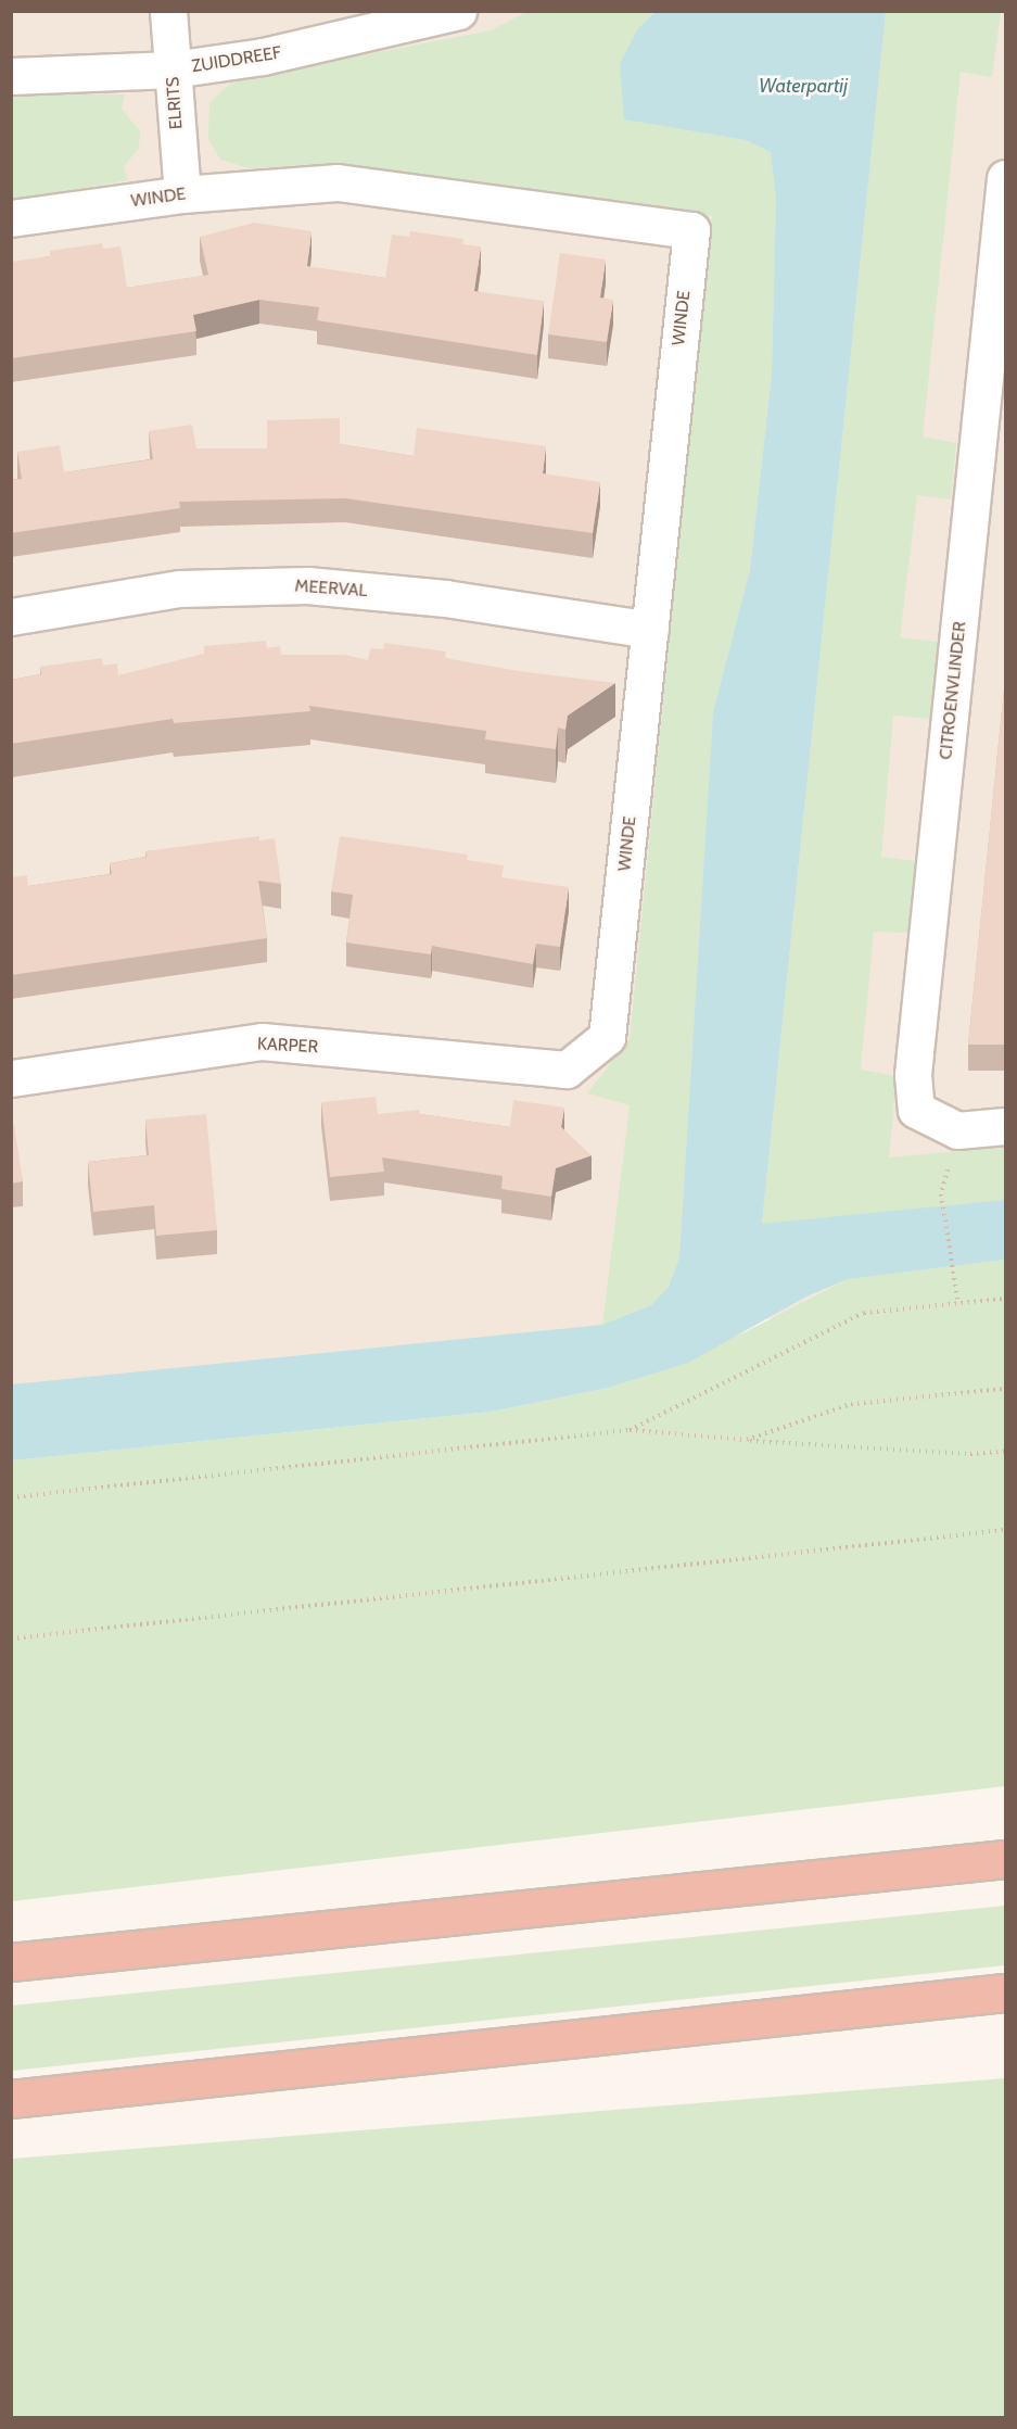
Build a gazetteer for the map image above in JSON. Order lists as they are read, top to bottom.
{
  "streets": {
    "street": [
      "ZUIDDREEF",
      "ELRITS",
      "WINDE",
      "MEERVAL",
      "CITROENVLINDER",
      "KARPER"
    ]
  },
  "crossings": [
    ["ZUIDDREEF", "ELRITS"],
    ["ELRITS", "WINDE"],
    ["WINDE", "MEERVAL"],
    ["WINDE", "KARPER"]
  ],
  "water": ["Waterpartij"]
}
